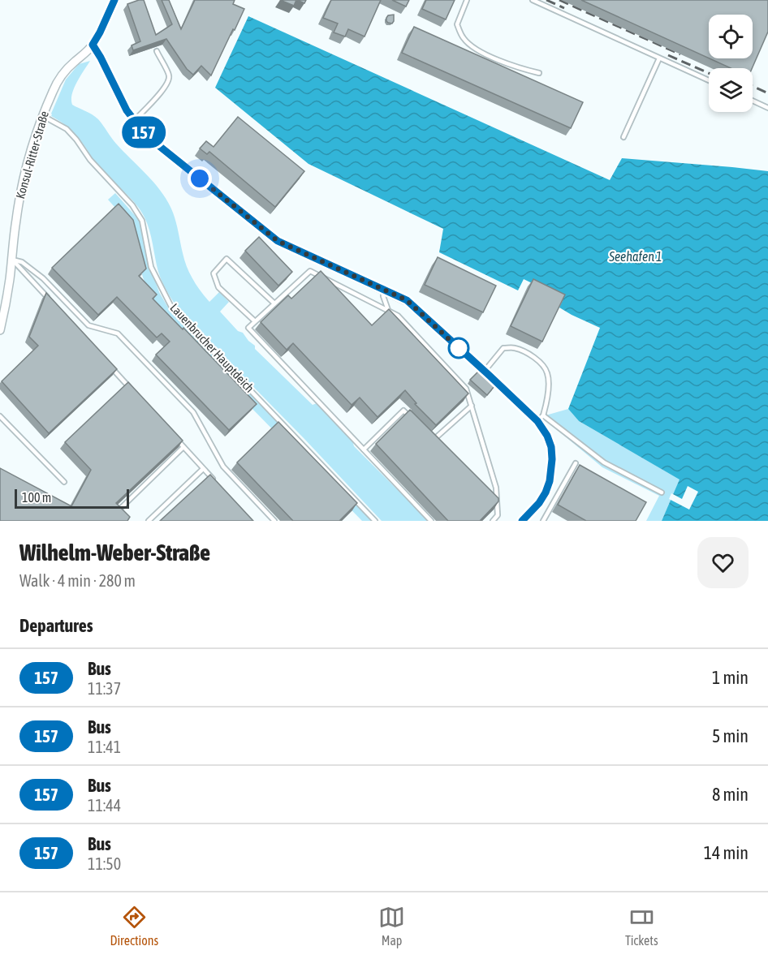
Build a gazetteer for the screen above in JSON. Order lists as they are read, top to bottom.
{
  "streets": {
    "street": ["Konsul-Ritter-Straße"],
    "lane": ["Lauenbrucher Hauptdeich"]
  },
  "crossings": [
    ["Konsul-Ritter-Straße", "Lauenbrucher Hauptdeich"]
  ],
  "water": ["Seehafen 1"],
  "lines": ["bus line 157"],
  "scale_bar": "100 m",
  "page": {
    "on_map": "157",
    "scale": "100 m",
    "heading": [
      ["Wilhelm-Weber-Straße", "Walk · 4 min · 280 m"],
      "Departures"
    ],
    "list": [
      {
        "mark": "157",
        "name": "Bus",
        "note": "11:37",
        "value": "1 min"
      },
      {
        "mark": "157",
        "name": "Bus",
        "note": "11:41",
        "value": "5 min"
      },
      {
        "mark": "157",
        "name": "Bus",
        "note": "11:44",
        "value": "8 min"
      },
      {
        "mark": "157",
        "name": "Bus",
        "note": "11:50",
        "value": "14 min"
      }
    ],
    "tabs": ["Directions", "Map", "Tickets"]
  }
}
